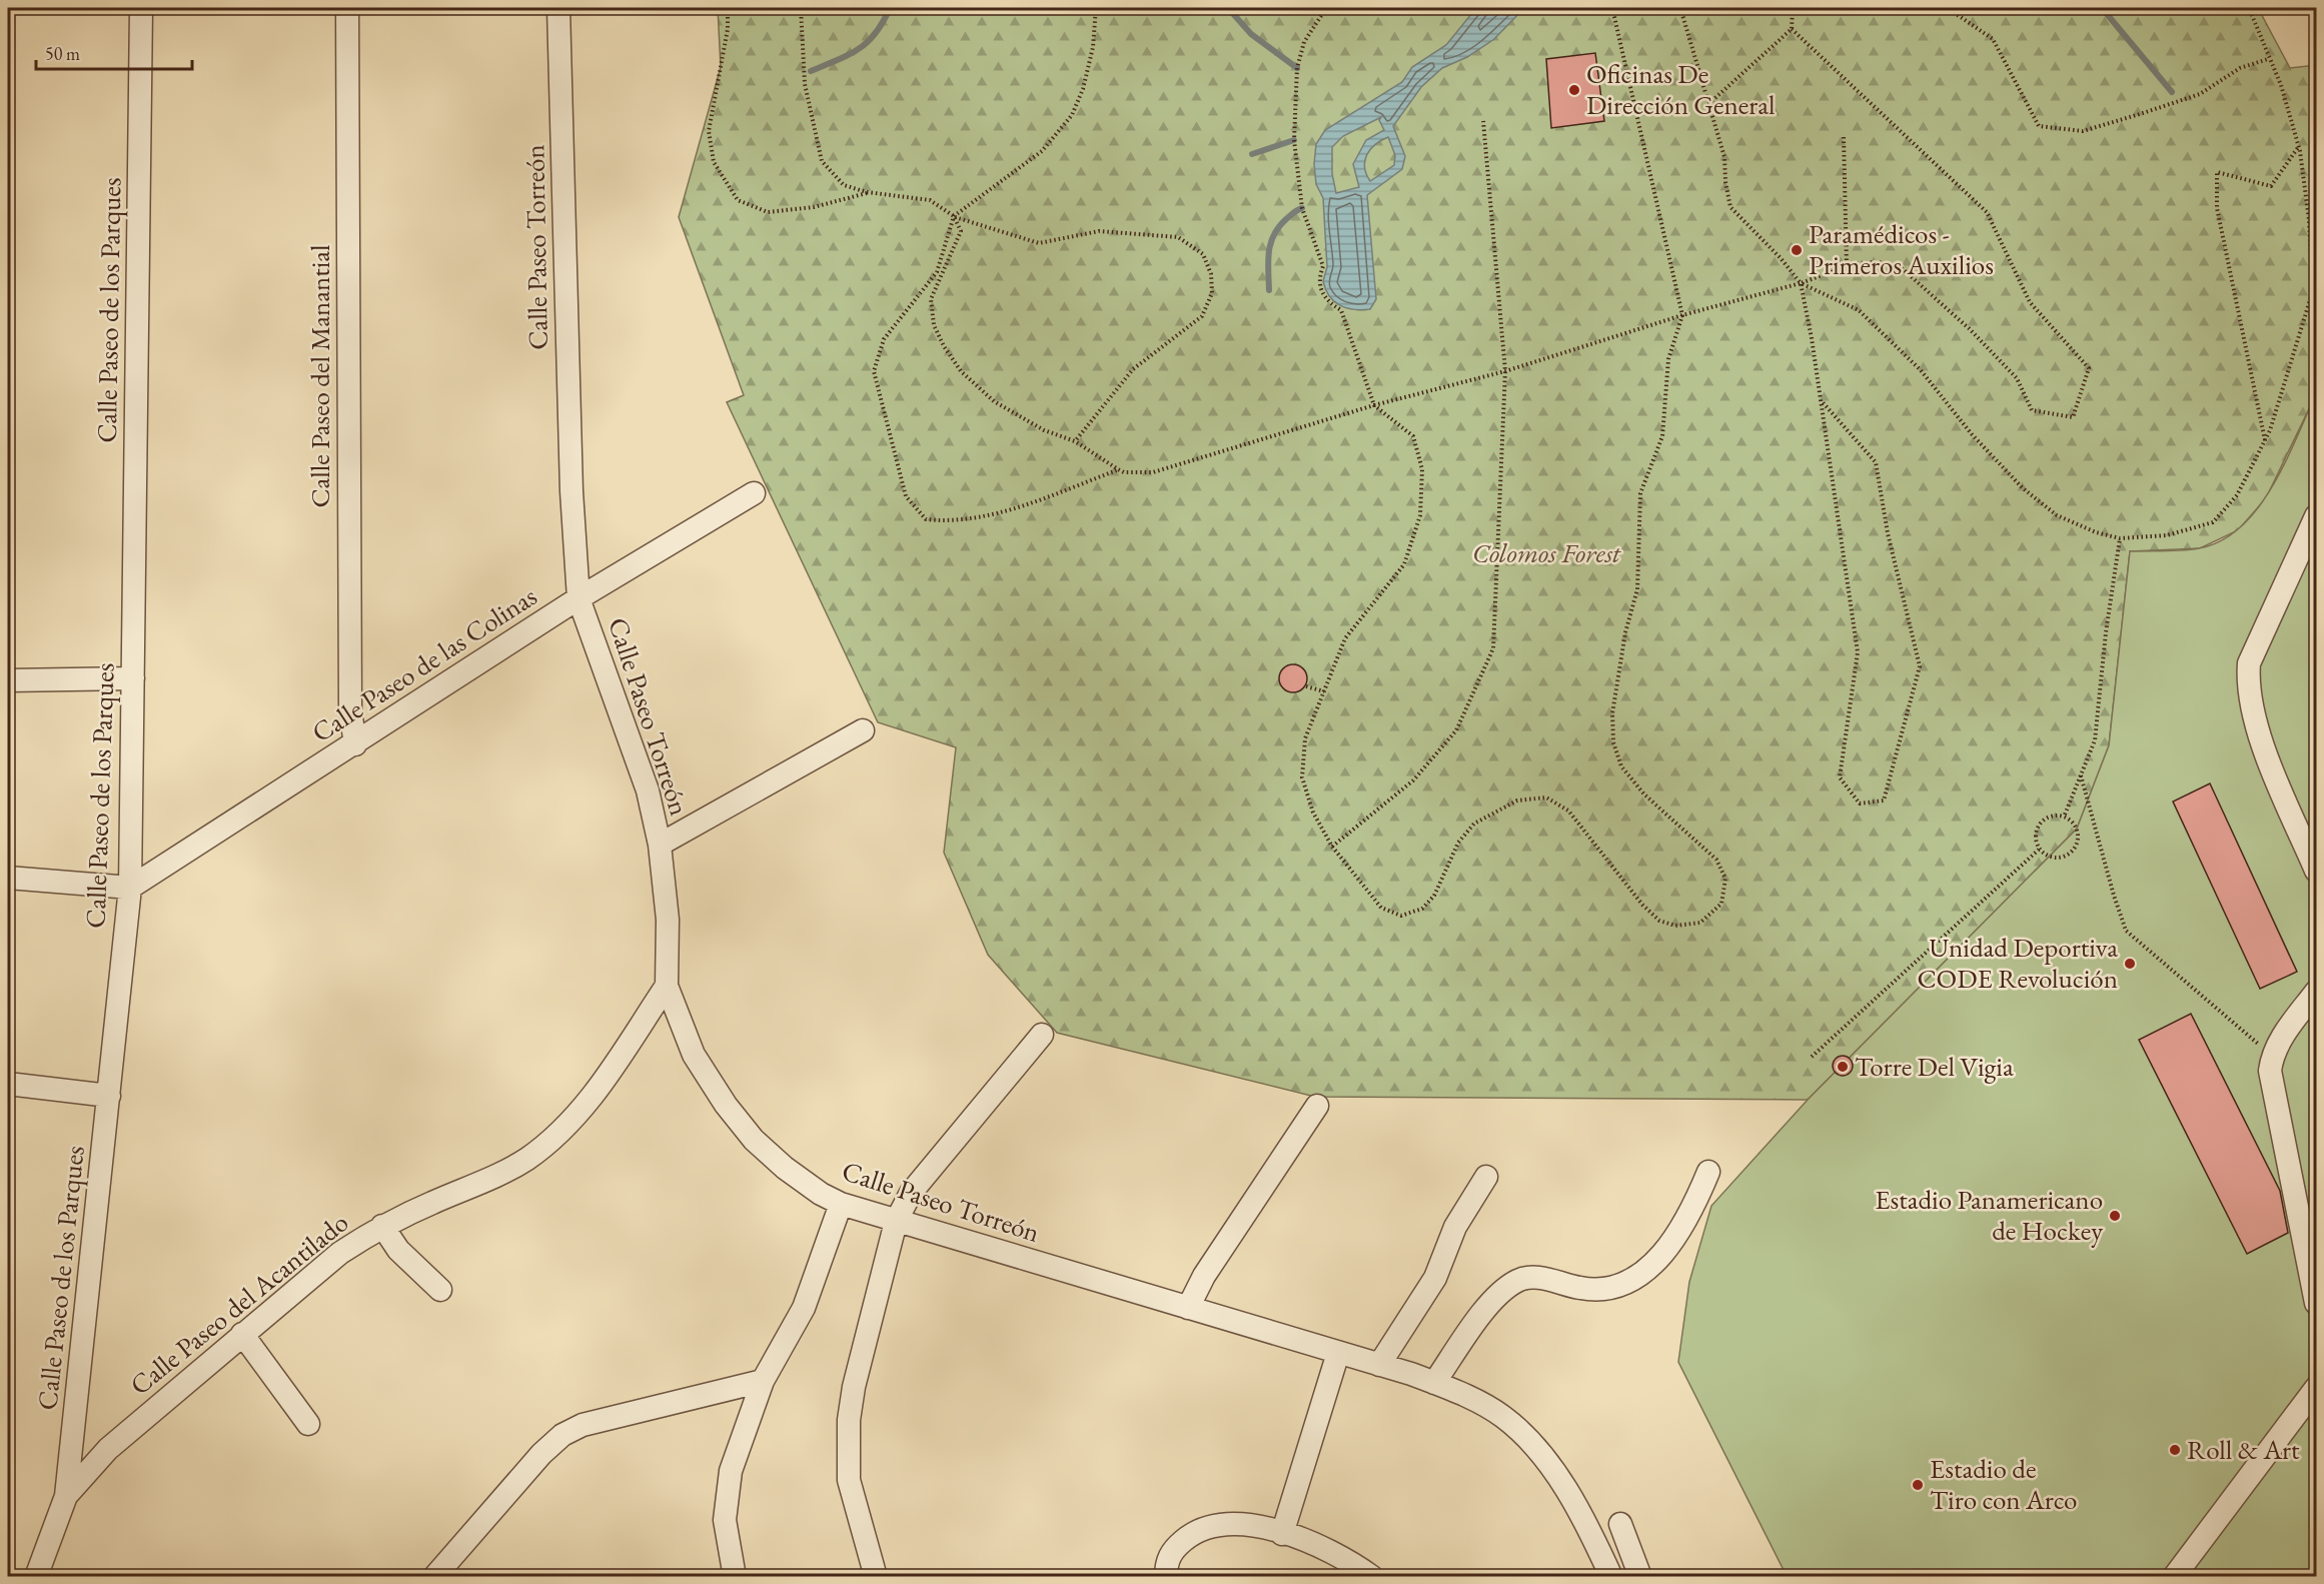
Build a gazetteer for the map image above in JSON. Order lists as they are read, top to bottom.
{
  "streets": {
    "street": [
      "Calle Paseo Torreón",
      "Calle Paseo de los Parques",
      "Calle Paseo del Manantial",
      "Calle Paseo de las Colinas",
      "Calle Paseo del Acantilado"
    ]
  },
  "crossings": [
    ["Calle Paseo Torreón", "Calle Paseo de las Colinas"],
    ["Calle Paseo Torreón", "Calle Paseo del Acantilado"],
    ["Calle Paseo de los Parques", "Calle Paseo de las Colinas"],
    ["Calle Paseo de los Parques", "Calle Paseo del Acantilado"],
    ["Calle Paseo del Manantial", "Calle Paseo de las Colinas"]
  ],
  "parks": ["Colomos Forest"],
  "places": [
    "Oficinas De Dirección General",
    "Paramédicos - Primeros Auxilios",
    "Unidad Deportiva CODE Revolución",
    "Torre Del Vigia",
    "Estadio Panamericano de Hockey",
    "Roll & Art",
    "Estadio de Tiro con Arco"
  ],
  "scale_bar": "50 m"
}
